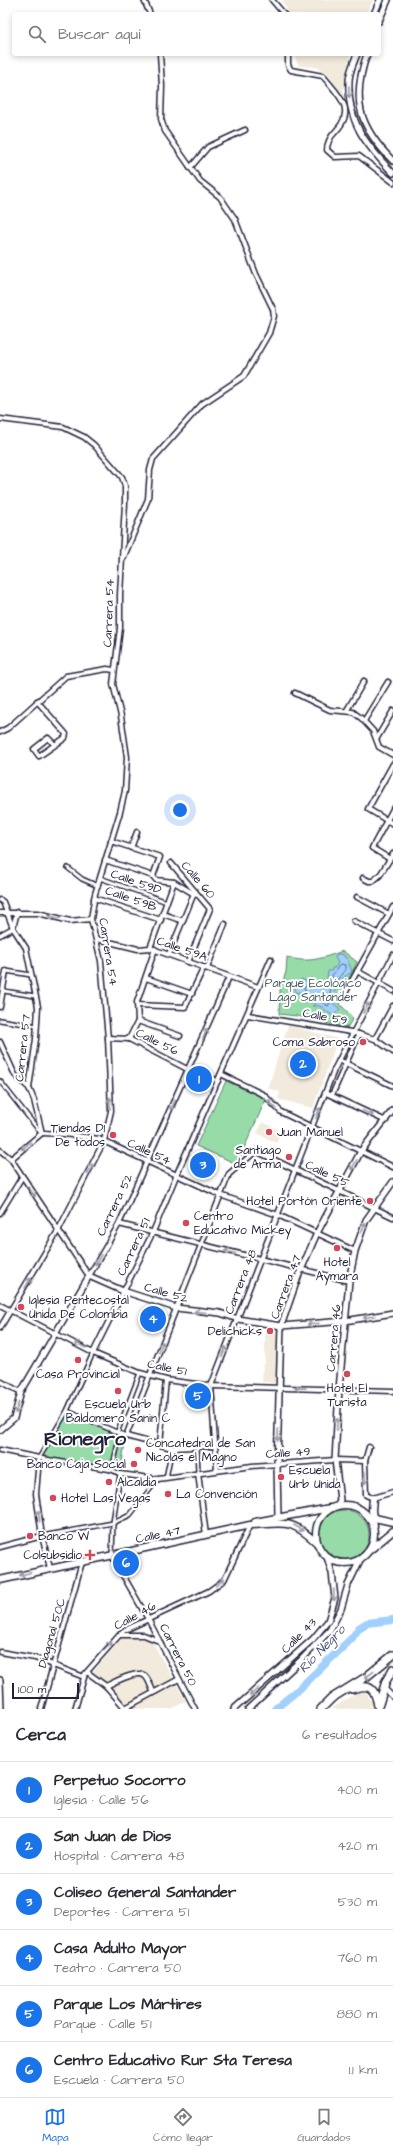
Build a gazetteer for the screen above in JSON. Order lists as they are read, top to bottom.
{
  "streets": {
    "main road": ["Calle 47"],
    "street": [
      "Carrera 54",
      "Calle 60",
      "Calle 59D",
      "Calle 59B",
      "Calle 59A",
      "Calle 59",
      "Calle 56",
      "Carrera 57",
      "Calle 54",
      "Calle 55",
      "Carrera 52",
      "Carrera 51",
      "Carrera 48",
      "Carrera 47",
      "Calle 52",
      "Carrera 46",
      "Calle 51",
      "Calle 49",
      "Calle 46",
      "Diagonal 50C",
      "Calle 43",
      "Carrera 50"
    ]
  },
  "crossings": [
    ["Carrera 54", "Calle 59D"],
    ["Carrera 54", "Calle 59B"],
    ["Carrera 54", "Calle 59A"],
    ["Carrera 54", "Calle 56"],
    ["Carrera 54", "Calle 54"],
    ["Carrera 54", "Calle 51"],
    ["Calle 60", "Calle 59A"],
    ["Calle 59A", "Carrera 52"],
    ["Calle 59A", "Carrera 51"],
    ["Calle 59", "Carrera 51"],
    ["Calle 59", "Carrera 48"],
    ["Calle 56", "Carrera 52"],
    ["Calle 56", "Carrera 51"],
    ["Carrera 57", "Calle 54"],
    ["Calle 54", "Calle 55"],
    ["Calle 54", "Carrera 52"],
    ["Calle 54", "Carrera 51"],
    ["Calle 54", "Carrera 48"],
    ["Calle 54", "Carrera 47"],
    ["Calle 54", "Carrera 46"],
    ["Calle 55", "Carrera 48"],
    ["Calle 55", "Carrera 47"],
    ["Calle 55", "Carrera 46"],
    ["Carrera 52", "Calle 52"],
    ["Carrera 52", "Calle 51"],
    ["Carrera 51", "Calle 52"],
    ["Carrera 51", "Calle 51"],
    ["Carrera 51", "Calle 49"],
    ["Carrera 51", "Calle 47"],
    ["Carrera 48", "Calle 52"],
    ["Carrera 48", "Calle 51"],
    ["Carrera 48", "Calle 49"],
    ["Carrera 47", "Calle 52"],
    ["Carrera 47", "Calle 51"],
    ["Carrera 47", "Calle 49"],
    ["Carrera 47", "Calle 47"],
    ["Calle 52", "Carrera 46"],
    ["Carrera 46", "Calle 51"],
    ["Carrera 46", "Calle 49"],
    ["Carrera 46", "Calle 47"],
    ["Carrera 46", "Calle 43"],
    ["Calle 47", "Calle 46"],
    ["Calle 47", "Diagonal 50C"],
    ["Calle 47", "Calle 43"],
    ["Calle 47", "Carrera 50"],
    ["Calle 46", "Carrera 50"]
  ],
  "one_way": ["Calle 52", "Calle 46"],
  "districts": ["Rionegro"],
  "water": ["Río Negro"],
  "parks": ["Parque Ecológico Lago Santander"],
  "places": {
    "other": [
      "Coma Sabroso",
      "Juan Manuel",
      "Tiendas D1 De todos",
      "Santiago de Arma",
      "Hotel Portón Oriente",
      "Centro Educativo Mickey",
      "Hotel Aymara",
      "Iglesia Pentecostal Unida De Colombia",
      "Delichicks",
      "Casa Provincial",
      "Hotel El Turista",
      "Escuela Urb Baldomero Sanin C",
      "Concatedral de San Nicolás el Magno",
      "Banco Caja Social",
      "Escuela Urb Unida",
      "Alcaldía",
      "La Convención",
      "Hotel Las Vegas",
      "Banco W"
    ],
    "health": ["Colsubsidio"]
  },
  "scale_bar": "100 m",
  "page": {
    "search": "Buscar aquí",
    "pins": [
      "2",
      "1",
      "3",
      "4",
      "5",
      "6"
    ],
    "scale": "100 m",
    "heading": ["Cerca", "6 resultados"],
    "list": [
      {
        "mark": "1",
        "name": "Perpetuo Socorro",
        "note": "Iglesia · Calle 56",
        "value": "400 m"
      },
      {
        "mark": "2",
        "name": "San Juan de Dios",
        "note": "Hospital · Carrera 48",
        "value": "420 m"
      },
      {
        "mark": "3",
        "name": "Coliseo General Santander",
        "note": "Deportes · Carrera 51",
        "value": "530 m"
      },
      {
        "mark": "4",
        "name": "Casa Adulto Mayor",
        "note": "Teatro · Carrera 50",
        "value": "760 m"
      },
      {
        "mark": "5",
        "name": "Parque Los Mártires",
        "note": "Parque · Calle 51",
        "value": "880 m"
      },
      {
        "mark": "6",
        "name": "Centro Educativo Rur Sta Teresa",
        "note": "Escuela · Carrera 50",
        "value": "1.1 km"
      }
    ],
    "nav": ["Mapa", "Cómo llegar", "Guardados"]
  }
}
